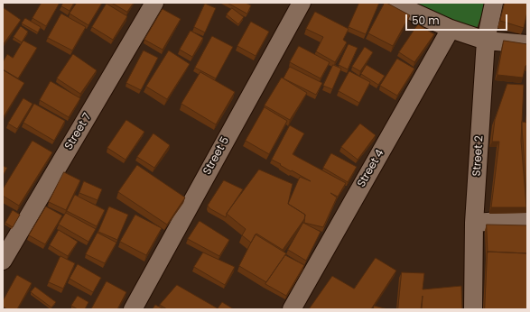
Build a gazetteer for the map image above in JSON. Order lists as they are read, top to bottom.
{
  "streets": {
    "street": [
      "Street 7",
      "Street 5",
      "Street 2",
      "Street 4"
    ]
  },
  "scale_bar": "50 m"
}
